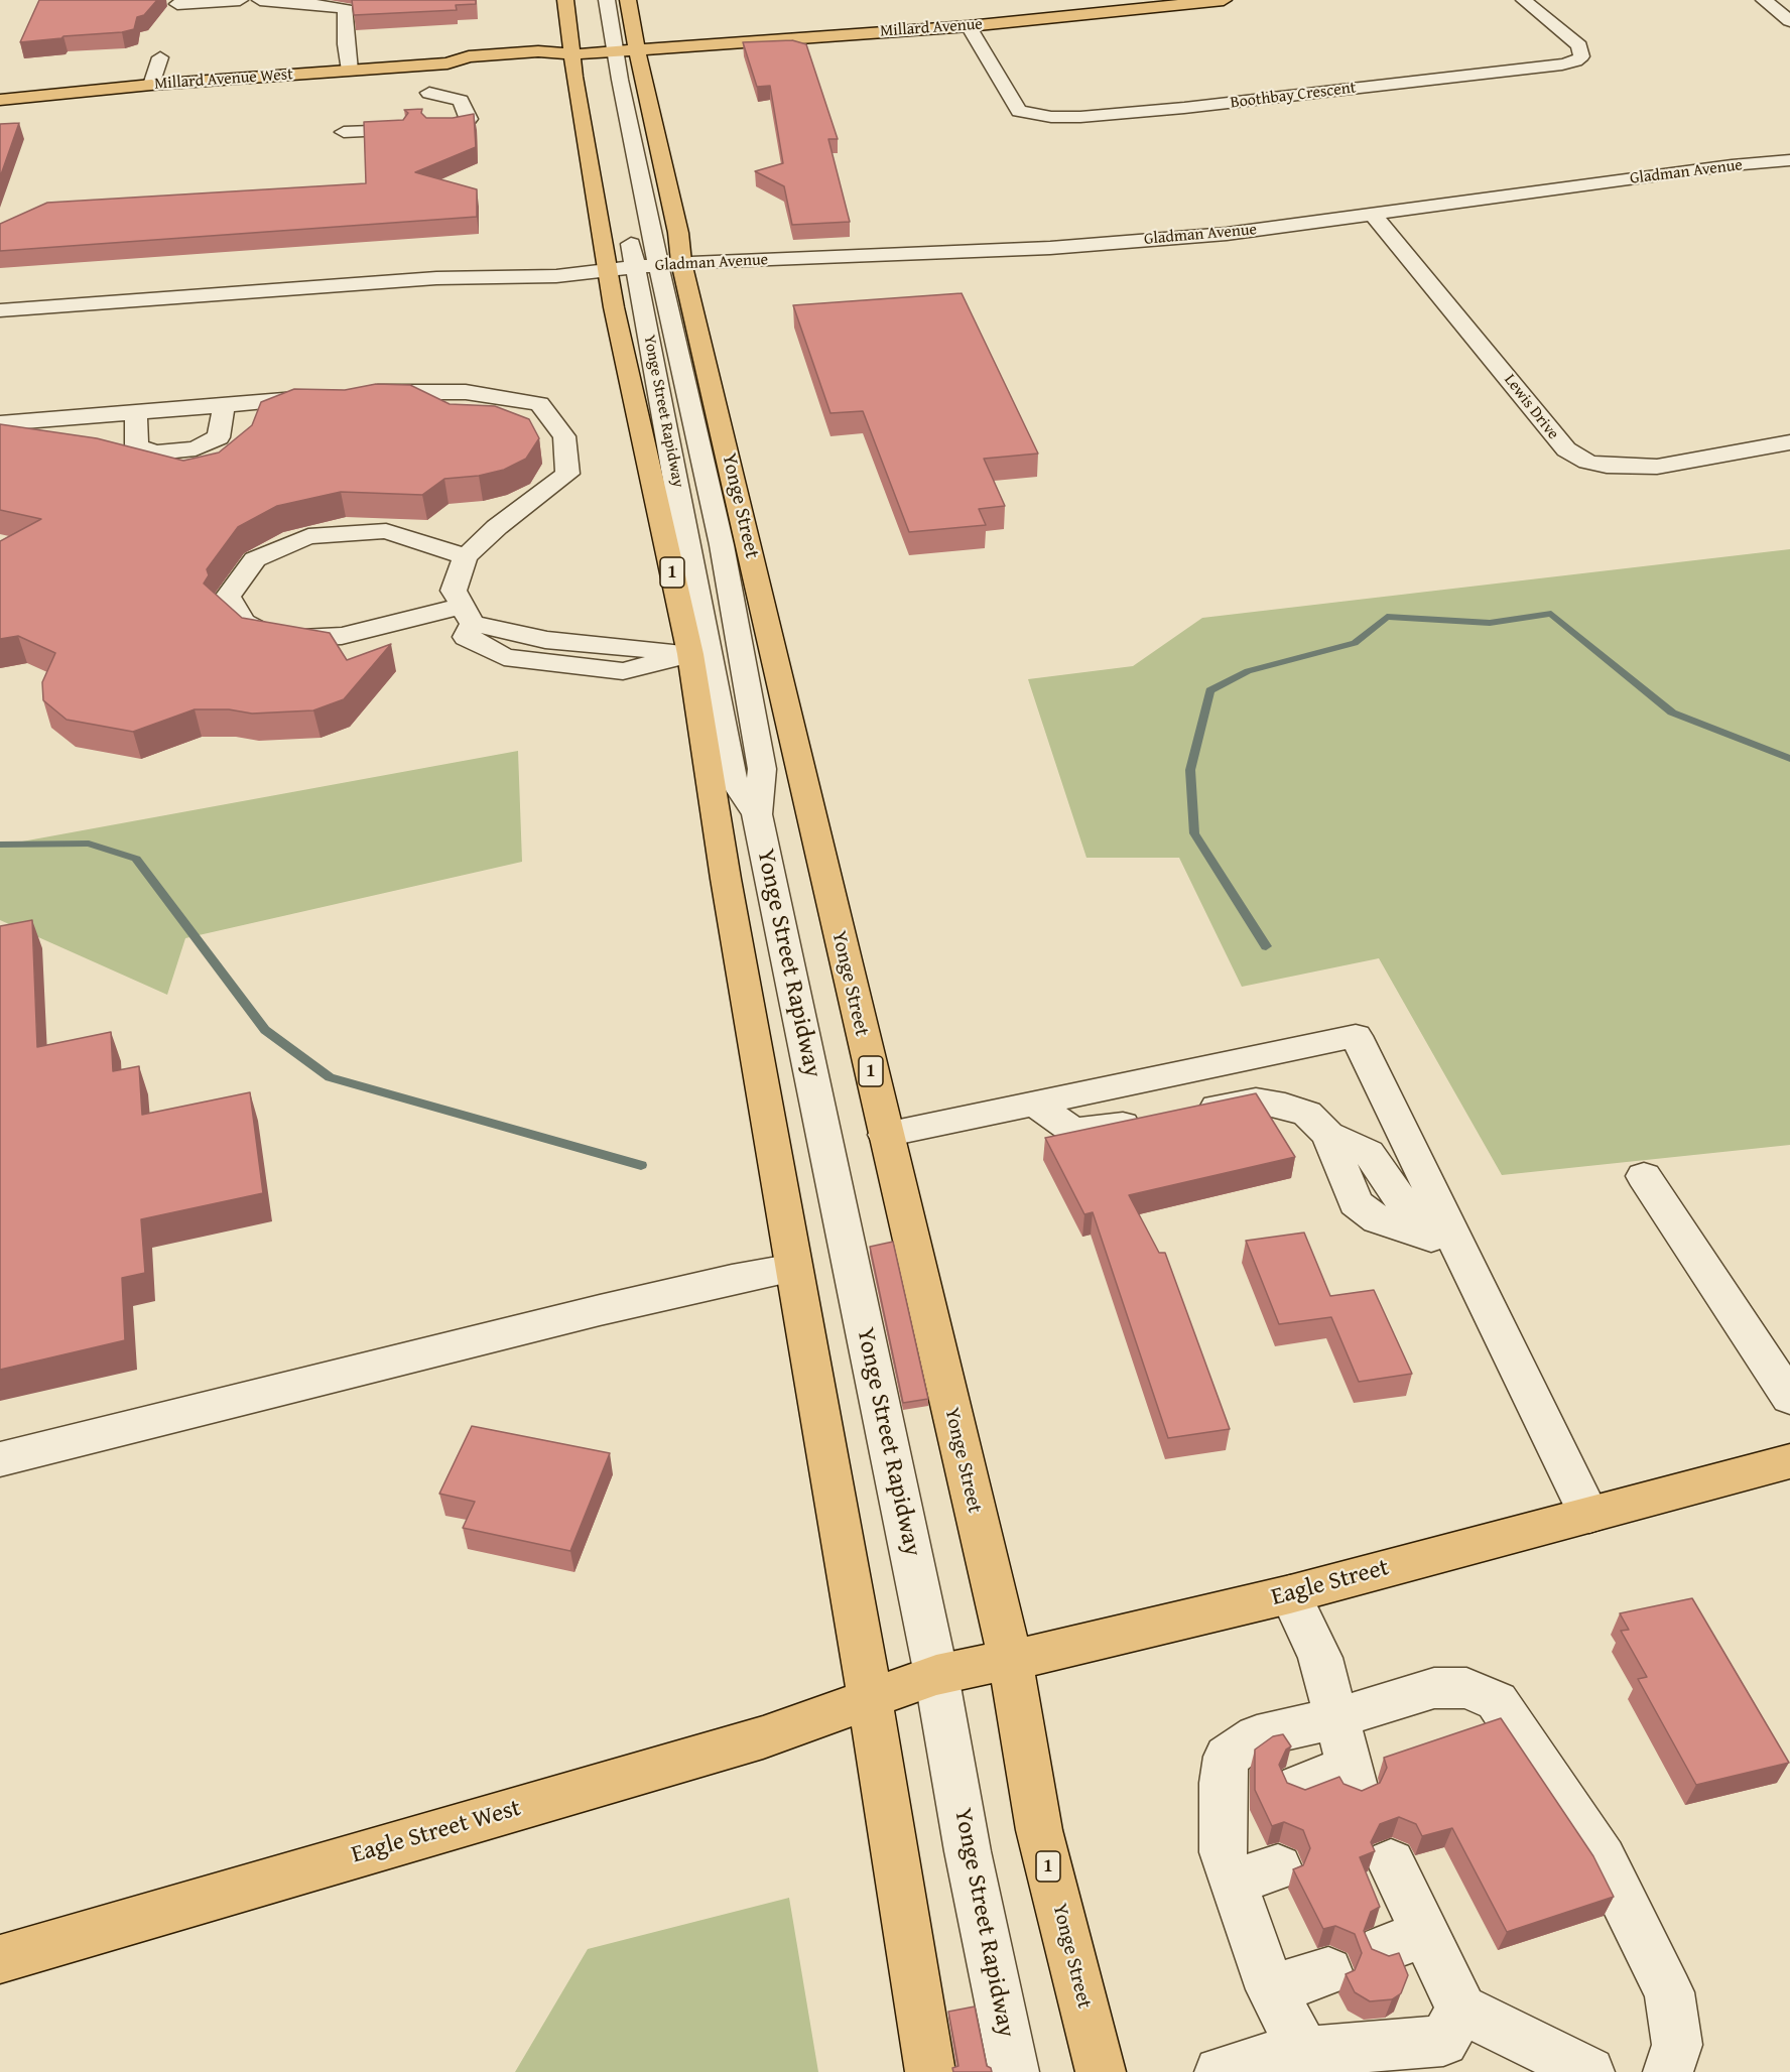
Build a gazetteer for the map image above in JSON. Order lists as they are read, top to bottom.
{
  "streets": {
    "main road": [
      "Millard Avenue",
      "Millard Avenue West",
      "Yonge Street",
      "1",
      "Eagle Street",
      "Eagle Street West"
    ],
    "street": [
      "Boothbay Crescent",
      "Gladman Avenue",
      "Lewis Drive",
      "Yonge Street Rapidway"
    ]
  },
  "crossings": [
    ["Millard Avenue", "Millard Avenue West"],
    ["Millard Avenue", "Boothbay Crescent"],
    ["Millard Avenue", "Yonge Street"],
    ["Millard Avenue West", "Yonge Street Rapidway"],
    ["Millard Avenue West", "Yonge Street"],
    ["Millard Avenue West", "1"],
    ["Gladman Avenue", "Lewis Drive"],
    ["Gladman Avenue", "Yonge Street Rapidway"],
    ["Gladman Avenue", "Yonge Street"],
    ["Gladman Avenue", "1"],
    ["Yonge Street Rapidway", "Eagle Street"],
    ["Yonge Street", "Eagle Street"],
    ["1", "Eagle Street"],
    ["1", "Eagle Street West"],
    ["Eagle Street", "Eagle Street West"]
  ]
}
